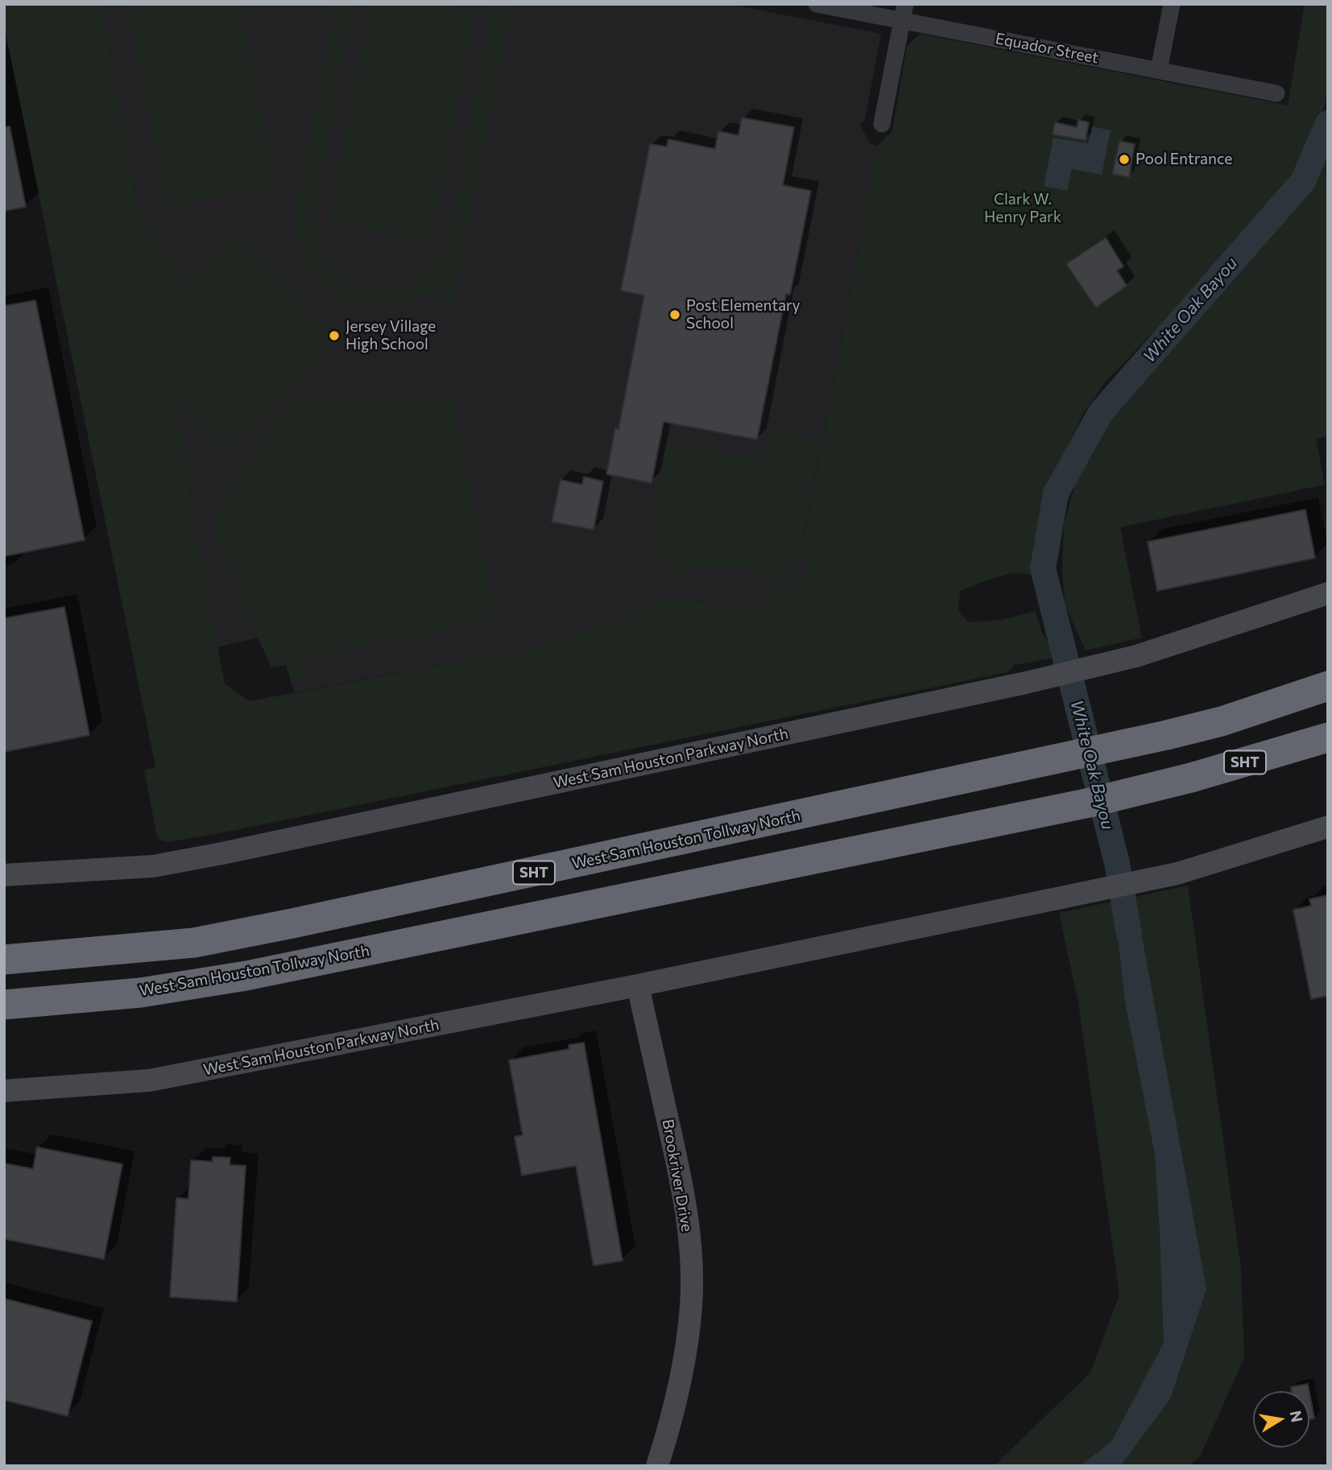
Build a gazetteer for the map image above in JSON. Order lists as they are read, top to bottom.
{
  "streets": {
    "highway": ["SHT", "West Sam Houston Tollway North"],
    "main road": ["West Sam Houston Parkway North", "Brookriver Drive"],
    "street": ["Equador Street"]
  },
  "crossings": [
    ["West Sam Houston Parkway North", "Brookriver Drive"]
  ],
  "water": ["White Oak Bayou"],
  "parks": ["Clark W. Henry Park"],
  "places": ["Pool Entrance", "Post Elementary School", "Jersey Village High School"],
  "north": "right"
}
